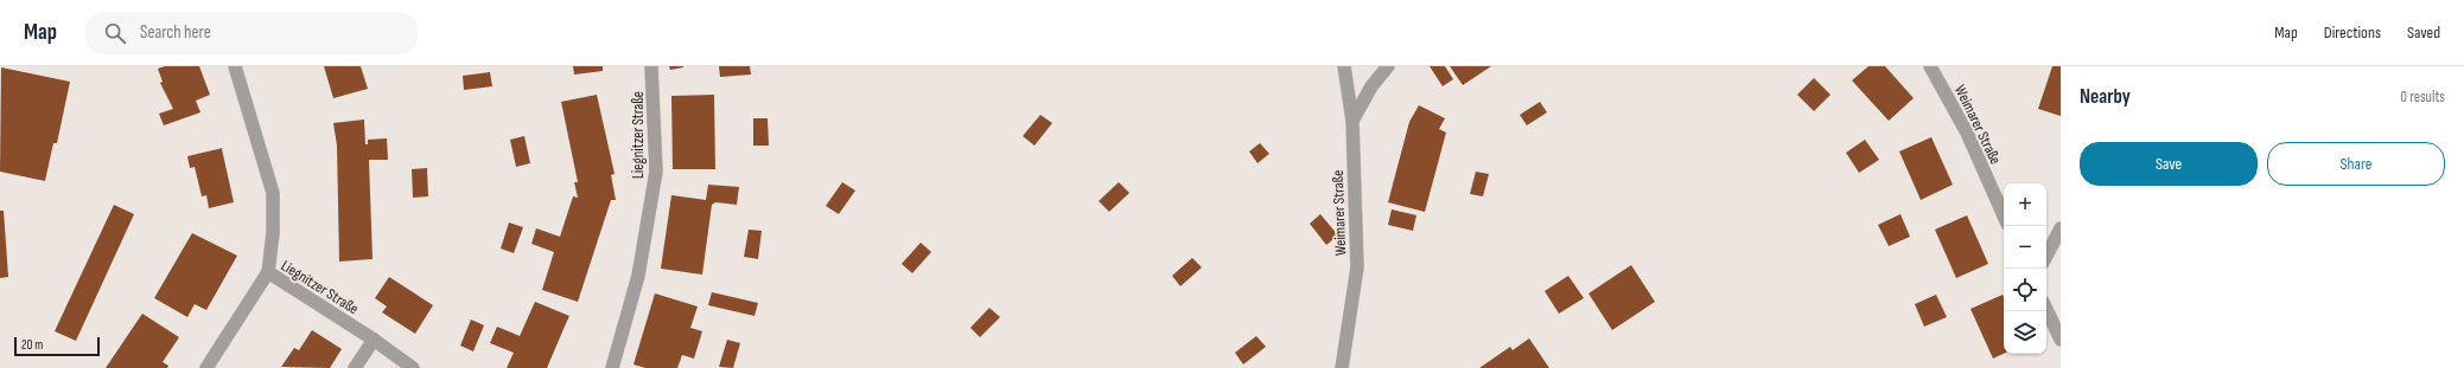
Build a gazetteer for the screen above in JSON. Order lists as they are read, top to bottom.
{
  "streets": {
    "street": ["Weimarer Straße", "Liegnitzer Straße"]
  },
  "scale_bar": "20 m",
  "page": {
    "header": "Map",
    "search": "Search here",
    "nav": ["Map", "Directions", "Saved"],
    "heading": ["Nearby", "0 results"],
    "buttons": ["Save", "Share"],
    "map_buttons": ["+", "−"],
    "scale": "20 m"
  }
}
